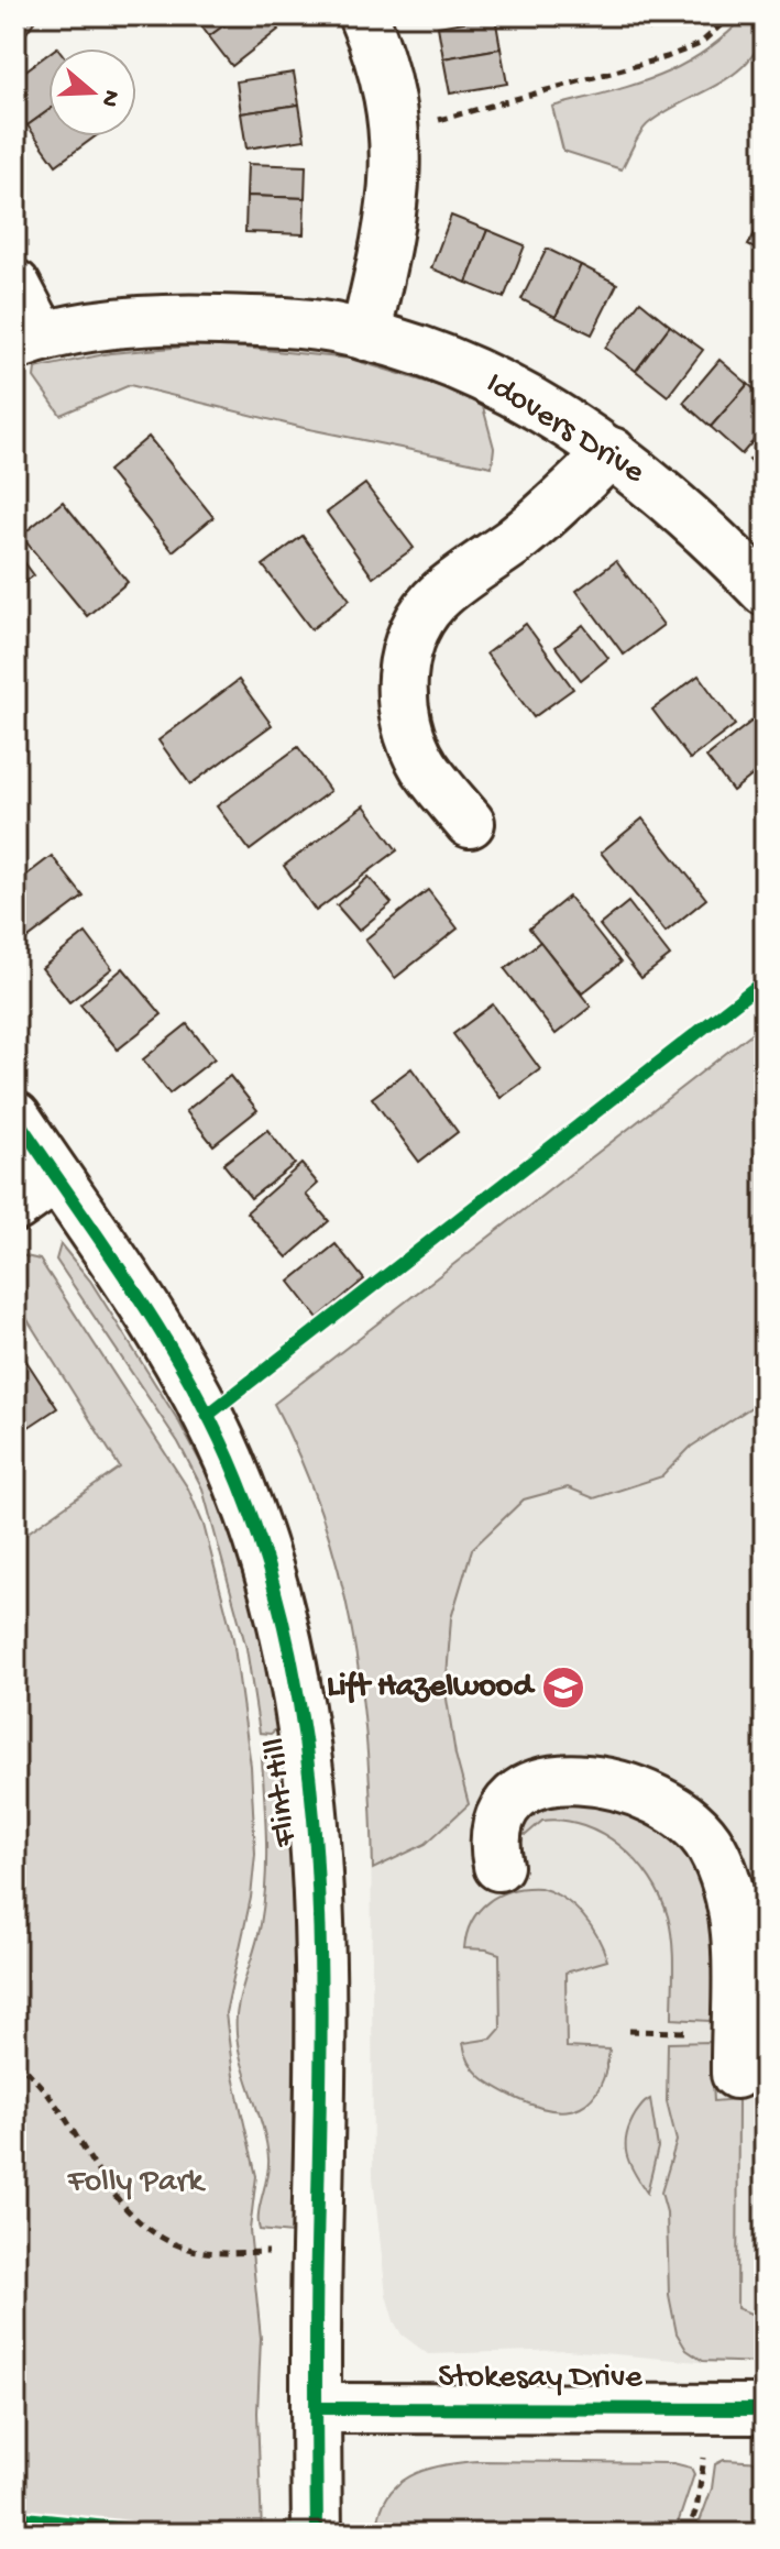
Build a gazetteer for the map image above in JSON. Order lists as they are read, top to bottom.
{
  "streets": {
    "street": ["Idovers Drive", "Flint Hill", "Stokesay Drive"]
  },
  "crossings": [
    ["Flint Hill", "Stokesay Drive"]
  ],
  "parks": ["Folly Park"],
  "places": {
    "school or university": ["Lift Hazelwood"]
  },
  "north": "right"
}
